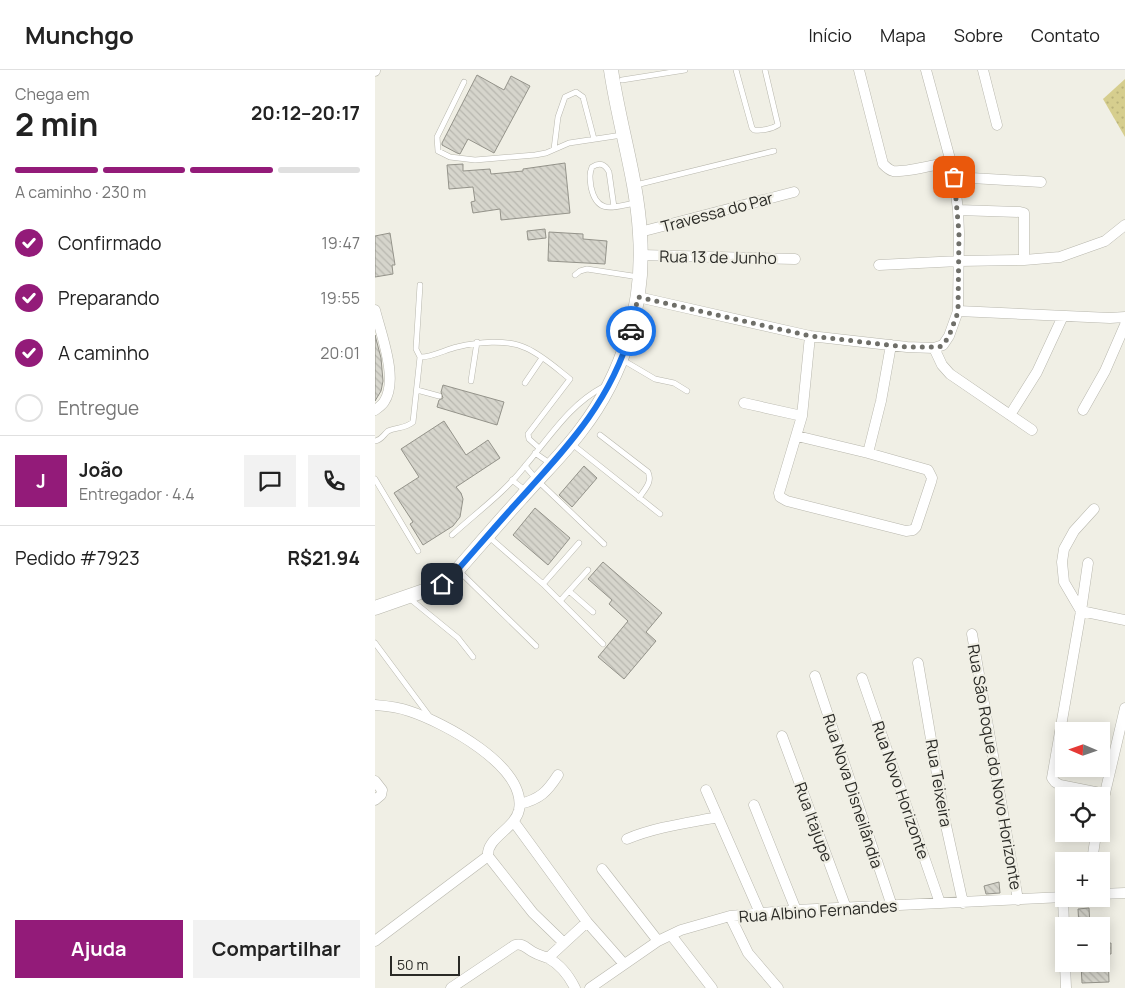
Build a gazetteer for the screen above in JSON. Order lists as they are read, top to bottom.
{
  "streets": {
    "street": [
      "Travessa do Par",
      "Rua 13 de Junho",
      "Rua São Roque do Novo Horizonte",
      "Rua Teixeira",
      "Rua Novo Horizonte",
      "Rua Nova Disneilândia",
      "Rua Itajupe",
      "Rua Albino Fernandes"
    ]
  },
  "crossings": [
    ["Rua São Roque do Novo Horizonte", "Rua Albino Fernandes"],
    ["Rua Teixeira", "Rua Albino Fernandes"],
    ["Rua Novo Horizonte", "Rua Albino Fernandes"],
    ["Rua Nova Disneilândia", "Rua Albino Fernandes"],
    ["Rua Itajupe", "Rua Albino Fernandes"]
  ],
  "scale_bar": "50 m",
  "north": "left",
  "page": {
    "header": "Munchgo",
    "nav": [
      "Início",
      "Mapa",
      "Sobre",
      "Contato"
    ],
    "heading": ["2 min", "Chega em", "20:12–20:17"],
    "panel": [
      "João",
      "Entregador · 4.4",
      "Pedido #7923",
      "R$21.94"
    ],
    "bar": "A caminho · 230 m",
    "list": [
      ["Confirmado", "19:47"],
      ["Preparando", "19:55"],
      ["A caminho", "20:01"],
      "Entregue"
    ],
    "round": "J",
    "map_buttons": ["+", "−"],
    "buttons": ["Ajuda", "Compartilhar"],
    "scale": "50 m"
  }
}
